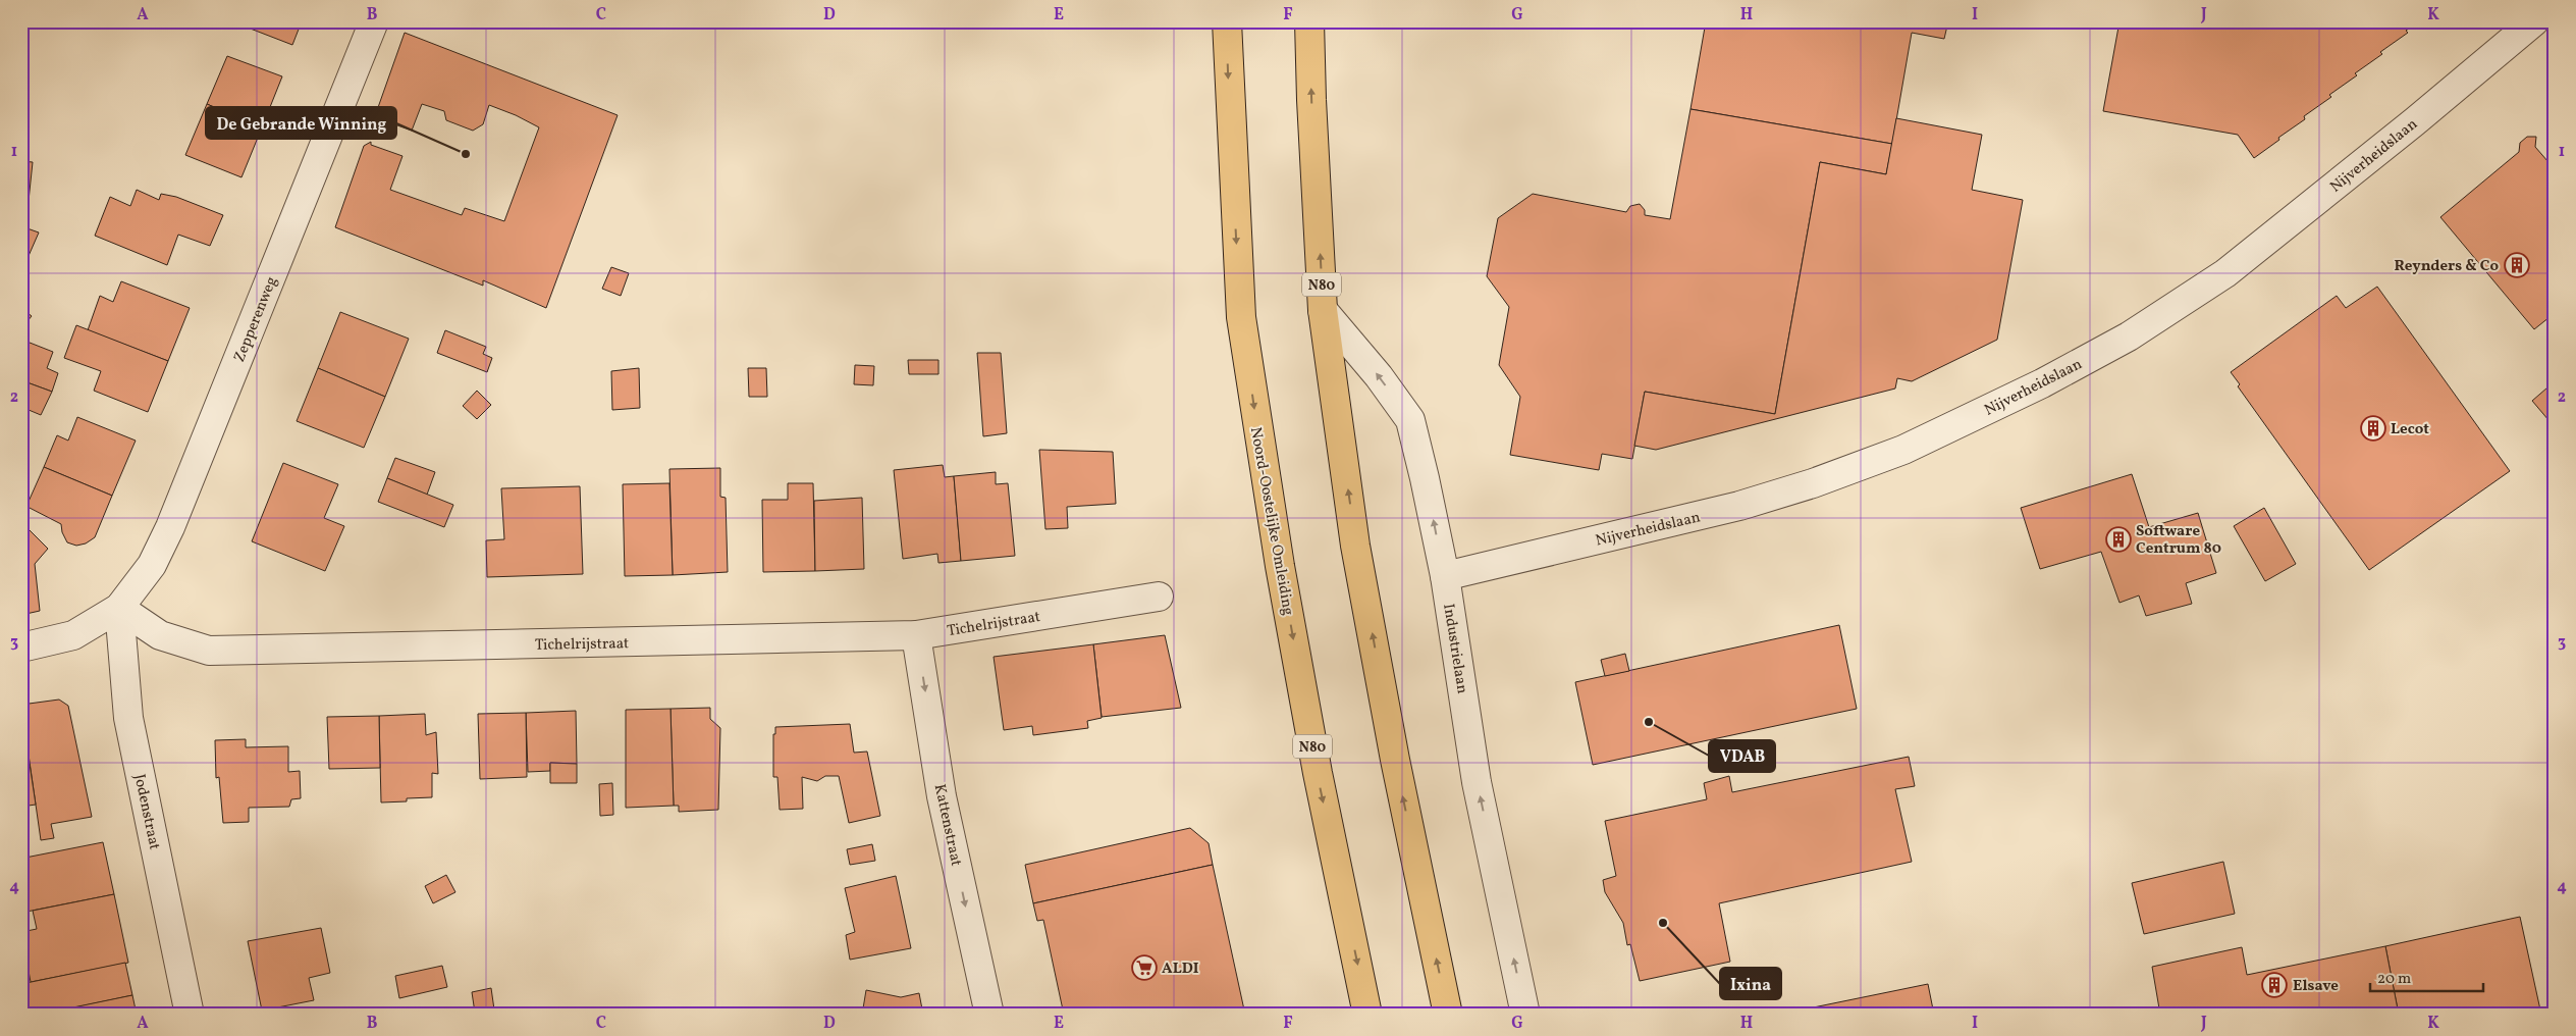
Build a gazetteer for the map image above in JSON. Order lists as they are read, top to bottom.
{
  "streets": {
    "main road": ["N80", "Noord-Oostelijke Omleiding"],
    "street": [
      "Nijverheidslaan",
      "Zepperenweg",
      "Tichelrijstraat",
      "Industrielaan",
      "Jodenstraat",
      "Kattenstraat"
    ]
  },
  "crossings": [
    ["Nijverheidslaan", "Industrielaan"],
    ["N80", "Industrielaan"],
    ["Zepperenweg", "Tichelrijstraat"],
    ["Zepperenweg", "Jodenstraat"],
    ["Tichelrijstraat", "Jodenstraat"],
    ["Tichelrijstraat", "Kattenstraat"]
  ],
  "one_way": ["Industrielaan", "Kattenstraat"],
  "places": {
    "other": ["De Gebrande Winning", "VDAB", "Ixina"],
    "building": [
      "Reynders & Co",
      "Lecot",
      "Software Centrum 80",
      "Elsave"
    ],
    "supermarket": ["ALDI"]
  },
  "scale_bar": "20 m",
  "grid": {
    "columns": [
      "A",
      "B",
      "C",
      "D",
      "E",
      "F",
      "G",
      "H",
      "I",
      "J",
      "K"
    ],
    "rows": [
      "1",
      "2",
      "3",
      "4"
    ]
  }
}
